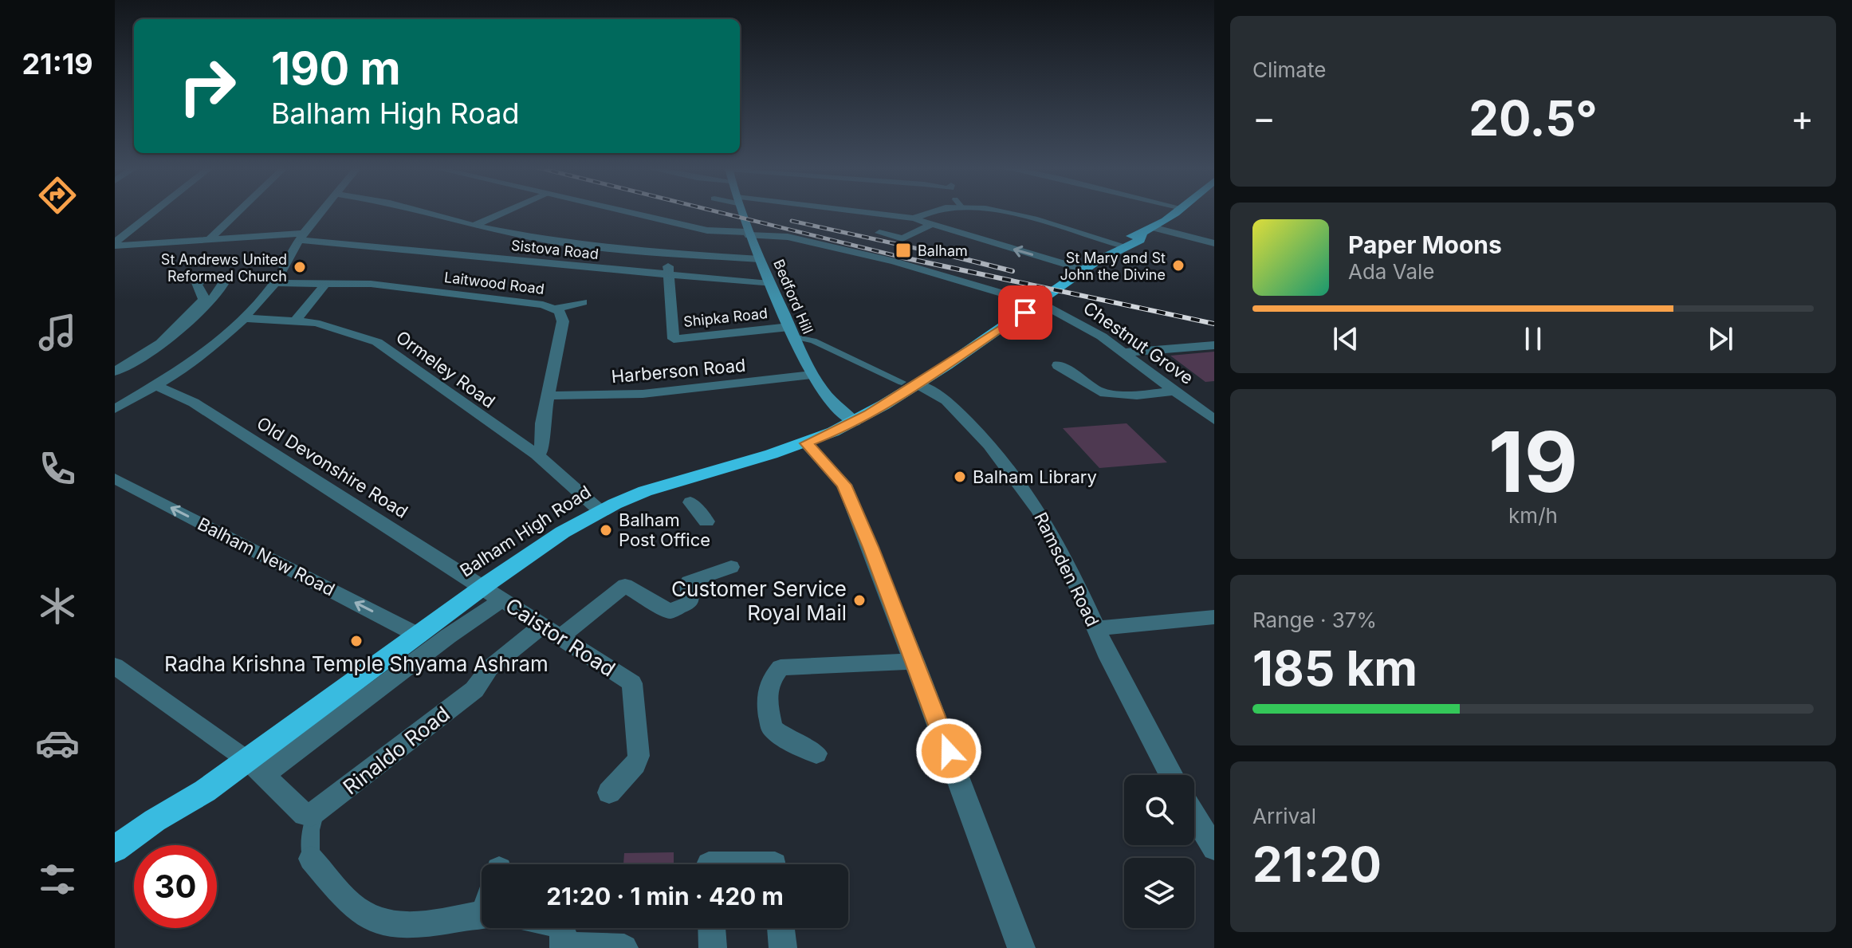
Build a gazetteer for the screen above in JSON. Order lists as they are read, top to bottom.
{
  "streets": {
    "highway": ["Balham High Road"],
    "main road": ["Bedford Hill"],
    "street": [
      "Sistova Road",
      "Laitwood Road",
      "Shipka Road",
      "Chestnut Grove",
      "Ormeley Road",
      "Harberson Road",
      "Old Devonshire Road",
      "Balham New Road",
      "Ramsden Road",
      "Caistor Road",
      "Rinaldo Road"
    ]
  },
  "crossings": [
    ["Sistova Road", "Bedford Hill"],
    ["Sistova Road", "Shipka Road"],
    ["Laitwood Road", "Ormeley Road"],
    ["Laitwood Road", "Harberson Road"],
    ["Bedford Hill", "Shipka Road"],
    ["Bedford Hill", "Chestnut Grove"],
    ["Bedford Hill", "Harberson Road"],
    ["Bedford Hill", "Balham High Road"],
    ["Chestnut Grove", "Balham High Road"],
    ["Ormeley Road", "Balham High Road"],
    ["Old Devonshire Road", "Balham High Road"],
    ["Old Devonshire Road", "Caistor Road"],
    ["Balham High Road", "Balham New Road"],
    ["Balham High Road", "Ramsden Road"],
    ["Balham High Road", "Caistor Road"],
    ["Caistor Road", "Rinaldo Road"]
  ],
  "one_way": ["Balham New Road"],
  "places": {
    "transit": ["Balham"],
    "other": [
      "St Mary and St John the Divine",
      "St Andrews United Reformed Church",
      "Balham Library",
      "Balham Post Office",
      "Customer Service Royal Mail",
      "Radha Krishna Temple Shyama Ashram"
    ]
  },
  "page": {
    "tabs": "21:19",
    "tile": [
      "Climate",
      ["19", "km/h"],
      ["Range · 37%", "185 km"],
      ["Arrival", "21:20"]
    ],
    "turn": ["190 m", "Balham High Road"],
    "heat": ["−", "20.5°", "+"],
    "song": ["Paper Moons", "Ada Vale"],
    "limit": "30",
    "trip": "21:20 · 1 min · 420 m"
  }
}
